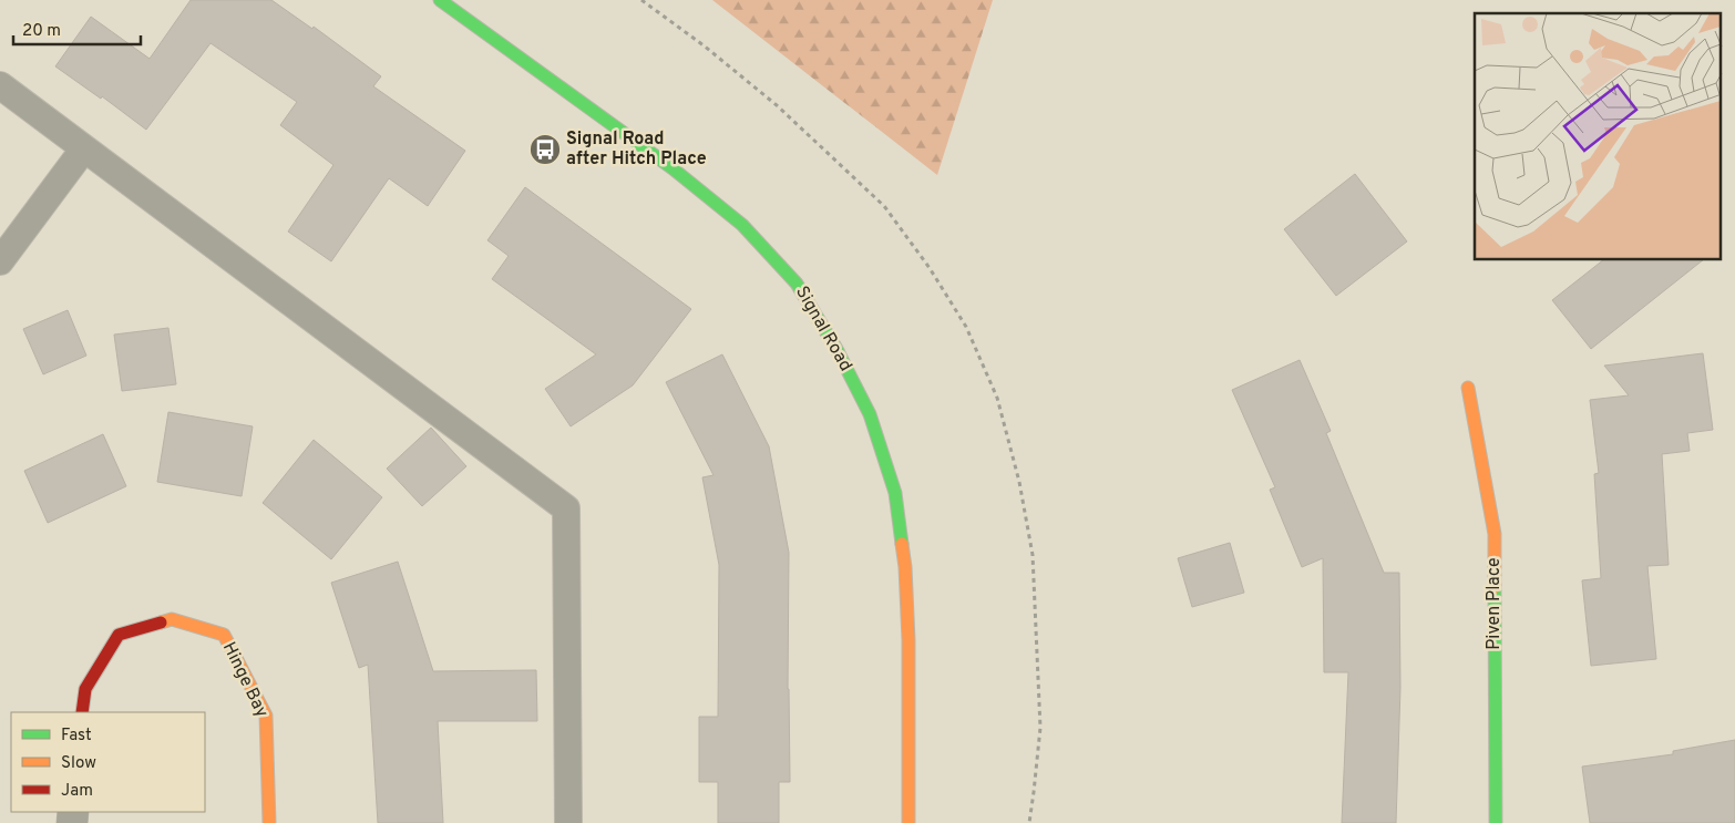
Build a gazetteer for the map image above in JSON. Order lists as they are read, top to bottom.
{
  "streets": {
    "street": ["Signal Road", "Piven Place", "Hinge Bay"]
  },
  "places": {
    "bus stop": ["Signal Road after Hitch Place"]
  },
  "legend": ["Fast", "Slow", "Jam"],
  "scale_bar": "20 m"
}
